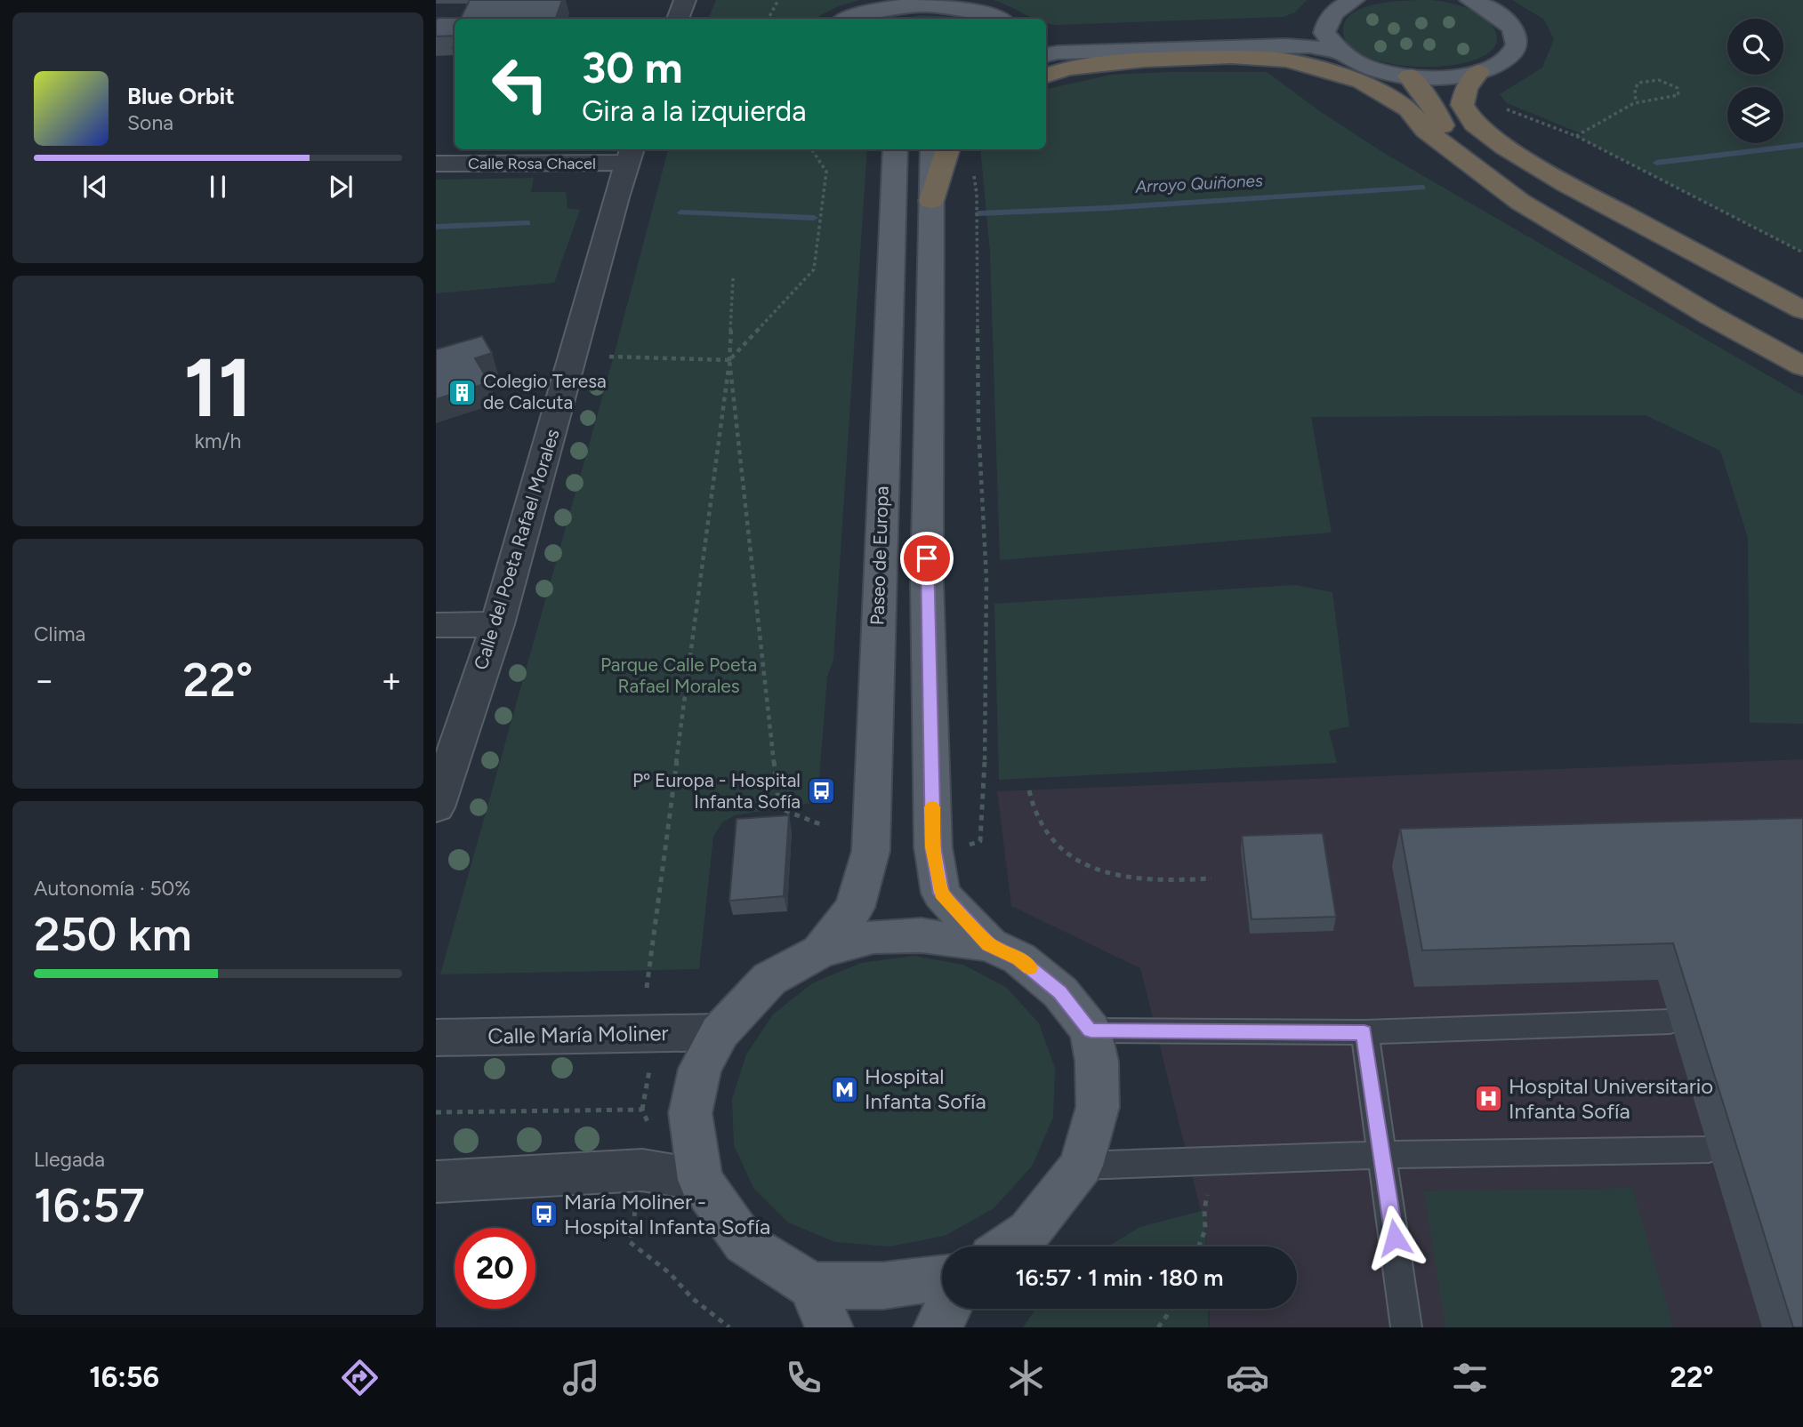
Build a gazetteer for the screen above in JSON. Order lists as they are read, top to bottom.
{
  "streets": {
    "main road": ["Paseo de Europa"],
    "street": ["Calle Rosa Chacel", "Calle del Poeta Rafael Morales", "Calle María Moliner"]
  },
  "crossings": [
    ["Calle Rosa Chacel", "Calle del Poeta Rafael Morales"]
  ],
  "water": ["Arroyo Quiñones"],
  "parks": ["Parque Calle Poeta Rafael Morales"],
  "places": {
    "building": ["Colegio Teresa de Calcuta"],
    "bus stop": ["Pº Europa - Hospital Infanta Sofía", "María Moliner - Hospital Infanta Sofía"],
    "metro station": ["Hospital Infanta Sofía"],
    "hospital": ["Hospital Universitario Infanta Sofía"]
  },
  "page": {
    "turn": ["30 m", "Gira a la izquierda"],
    "song": ["Blue Orbit", "Sona"],
    "tile": [
      ["11", "km/h"],
      "Clima",
      ["Autonomía · 50%", "250 km"],
      ["Llegada", "16:57"]
    ],
    "heat": ["−", "22°", "+"],
    "limit": "20",
    "trip": "16:57 · 1 min · 180 m",
    "tabs": ["16:56", "22°"]
  }
}
